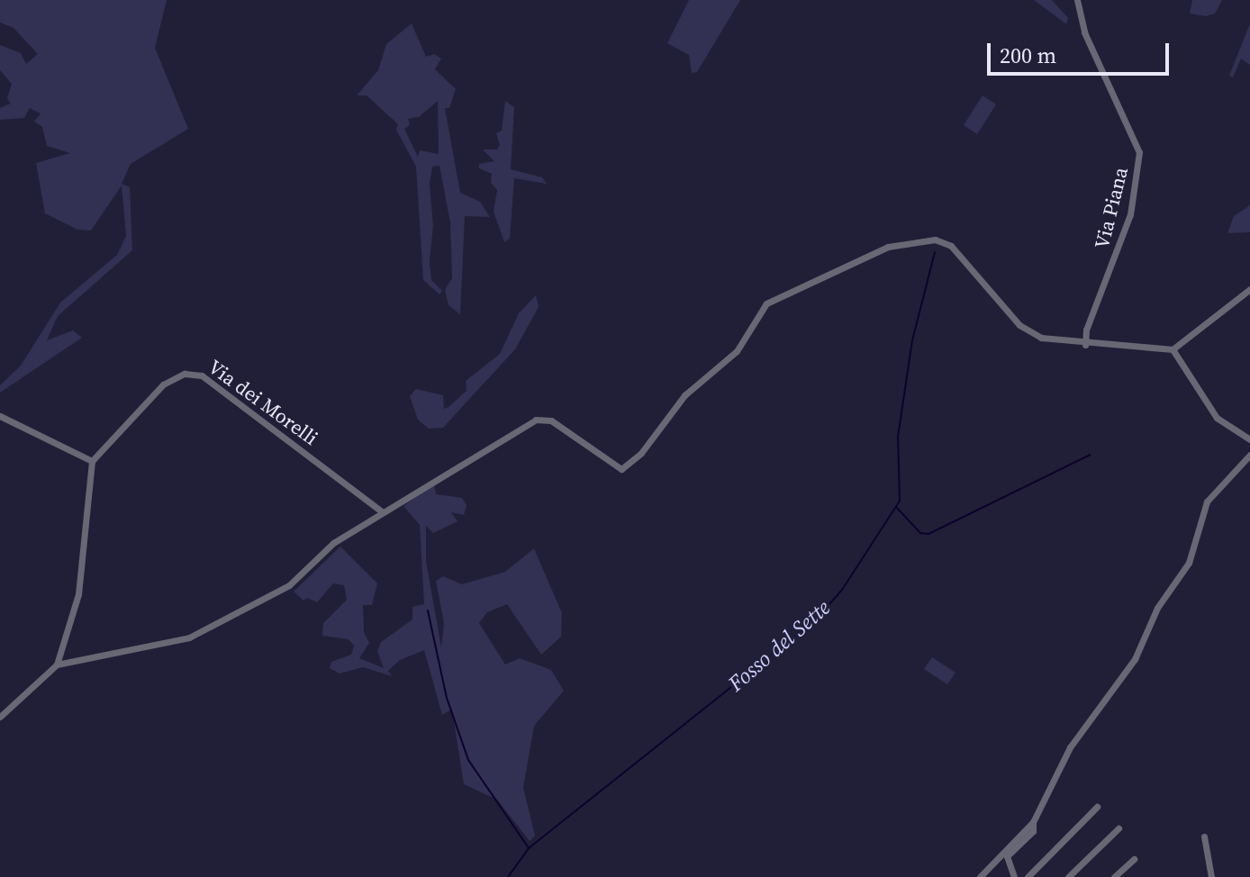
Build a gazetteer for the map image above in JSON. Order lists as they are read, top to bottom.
{
  "streets": {
    "street": ["Via Piana", "Via dei Morelli"]
  },
  "water": ["Fosso del Sette"],
  "scale_bar": "200 m"
}
